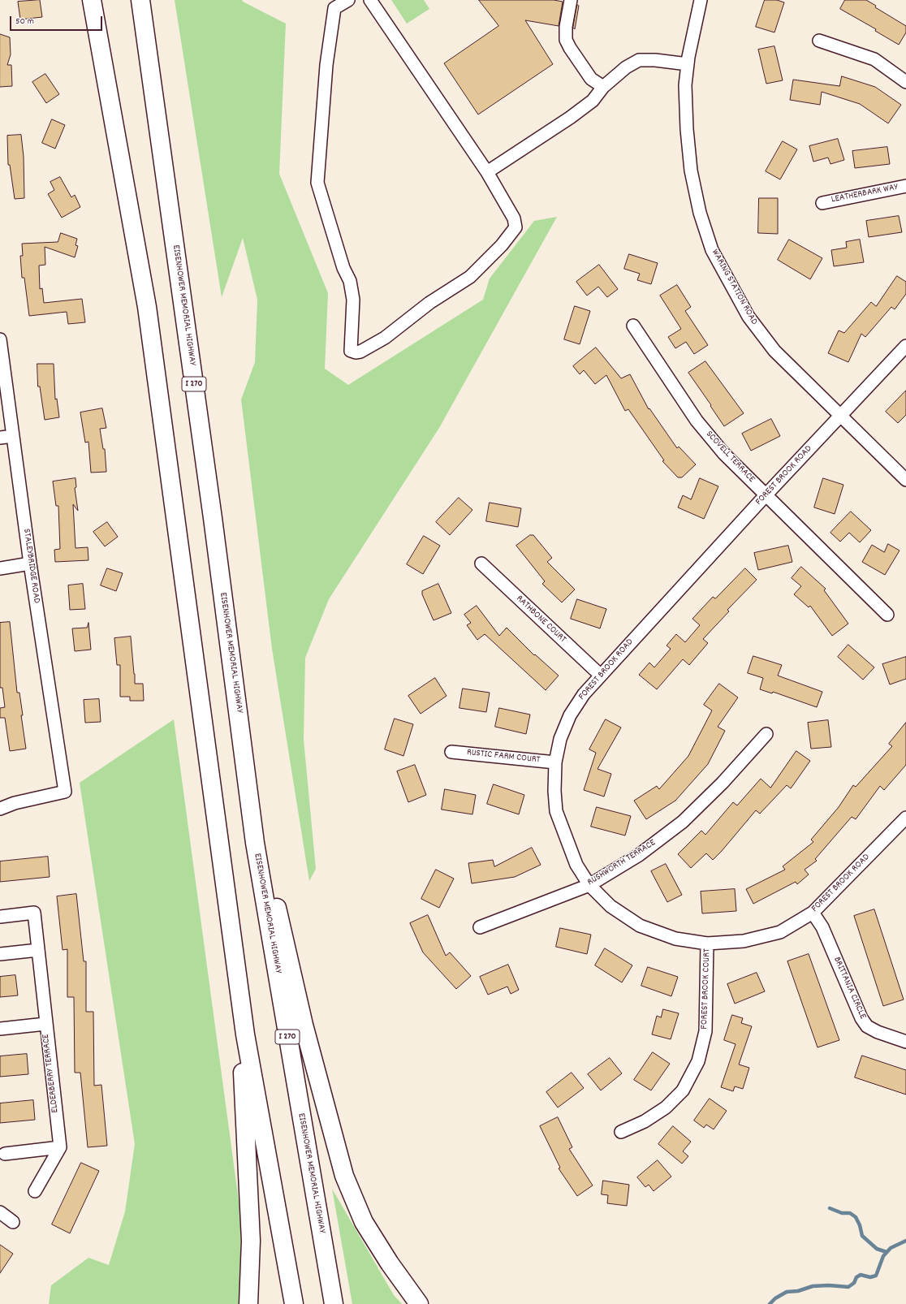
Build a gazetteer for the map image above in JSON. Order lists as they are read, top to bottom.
{
  "streets": {
    "highway": ["EISENHOWER MEMORIAL HIGHWAY", "I 270"],
    "street": [
      "LEATHERBARK WAY",
      "WARING STATION ROAD",
      "SCOVELL TERRACE",
      "FOREST BROOK ROAD",
      "STALEYBRIDGE ROAD",
      "RATHBONE COURT",
      "RUSTIC FARM COURT",
      "RUSHWORTH TERRACE",
      "BRITTANIA CIRCLE",
      "FOREST BROOK COURT",
      "ELDERBERRY TERRACE"
    ]
  },
  "crossings": [
    ["WARING STATION ROAD", "FOREST BROOK ROAD"],
    ["SCOVELL TERRACE", "FOREST BROOK ROAD"],
    ["FOREST BROOK ROAD", "RATHBONE COURT"],
    ["FOREST BROOK ROAD", "RUSTIC FARM COURT"],
    ["FOREST BROOK ROAD", "RUSHWORTH TERRACE"],
    ["FOREST BROOK ROAD", "BRITTANIA CIRCLE"],
    ["FOREST BROOK ROAD", "FOREST BROOK COURT"]
  ],
  "scale_bar": "50 m"
}
